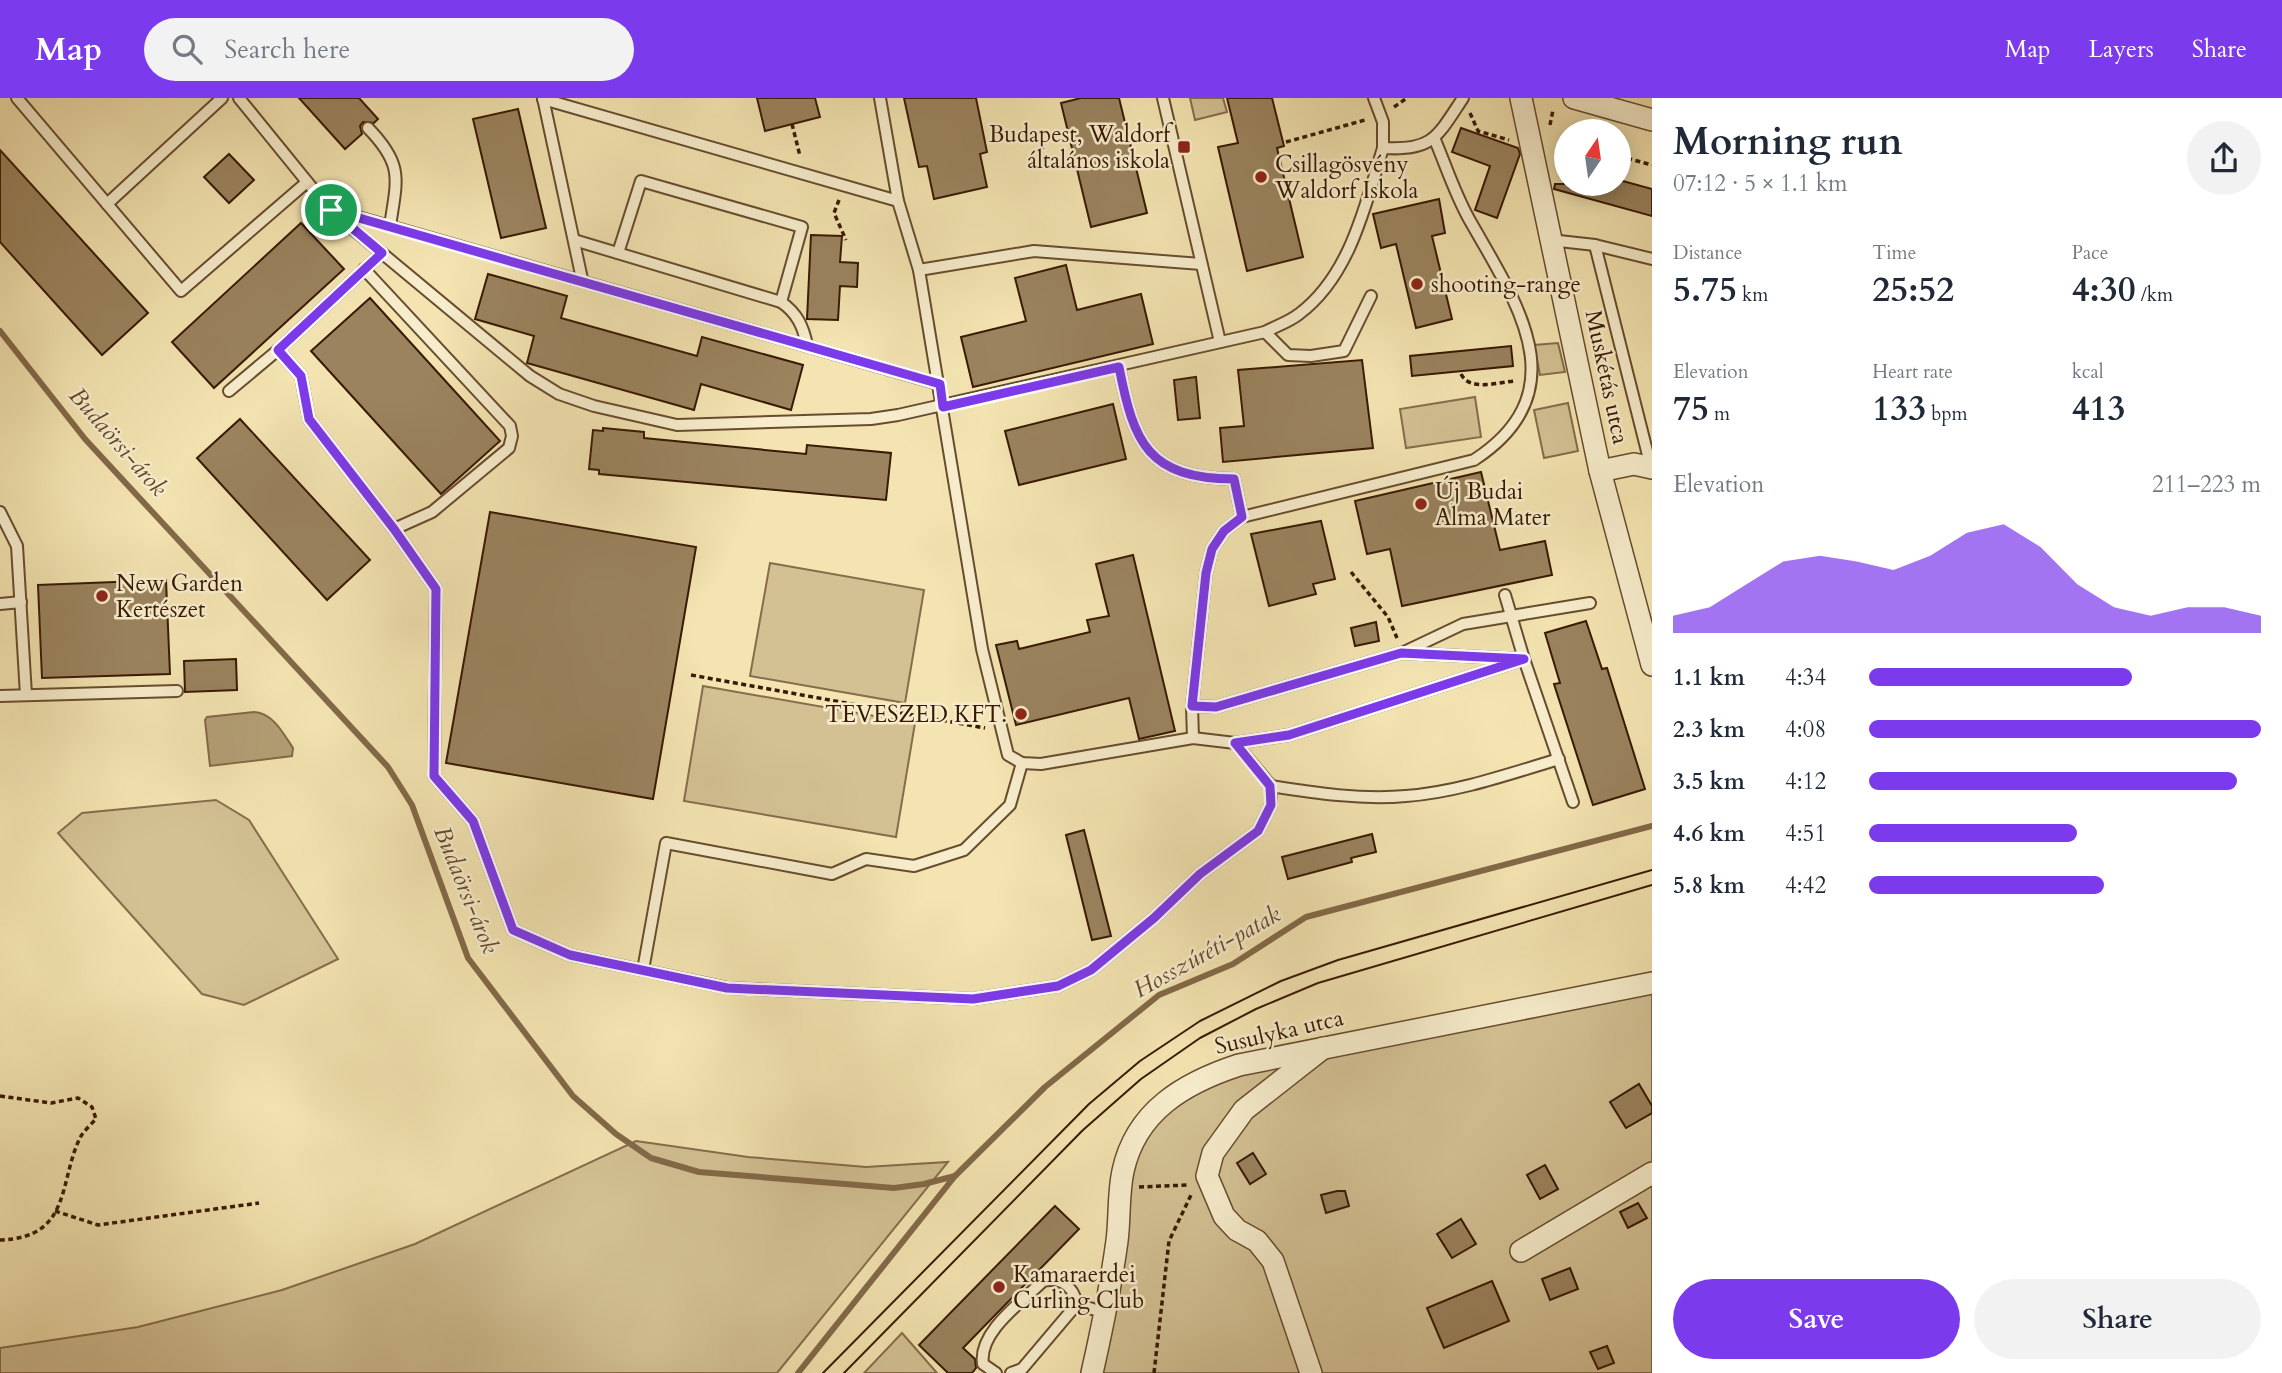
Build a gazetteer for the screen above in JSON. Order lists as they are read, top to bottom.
{
  "streets": {
    "street": ["Muskétás utca", "Susulyka utca"]
  },
  "water": ["Budaörsi-árok", "Hosszúréti-patak"],
  "places": {
    "transit": ["Budapest, Waldorf általános iskola"],
    "other": [
      "Csillagösvény Waldorf Iskola",
      "shooting-range",
      "Új Budai Alma Mater",
      "New Garden Kertészet",
      "TEVESZED KFT.",
      "Kamaraerdei Curling Club"
    ]
  },
  "north": "top",
  "page": {
    "header": "Map",
    "search": "Search here",
    "nav": ["Map", "Layers", "Share"],
    "heading": ["Morning run", "07:12 · 5 × 1.1 km"],
    "stats": [
      ["Distance", "5.75 km"],
      ["Time", "25:52"],
      ["Pace", "4:30 /km"],
      ["Elevation", "75 m"],
      ["Heart rate", "133 bpm"],
      ["kcal", "413"]
    ],
    "chart": ["Elevation", "211–223 m"],
    "list": [
      {
        "name": "1.1 km",
        "note": "4:34"
      },
      {
        "name": "2.3 km",
        "note": "4:08"
      },
      {
        "name": "3.5 km",
        "note": "4:12"
      },
      {
        "name": "4.6 km",
        "note": "4:51"
      },
      {
        "name": "5.8 km",
        "note": "4:42"
      }
    ],
    "buttons": ["Save", "Share"]
  }
}
